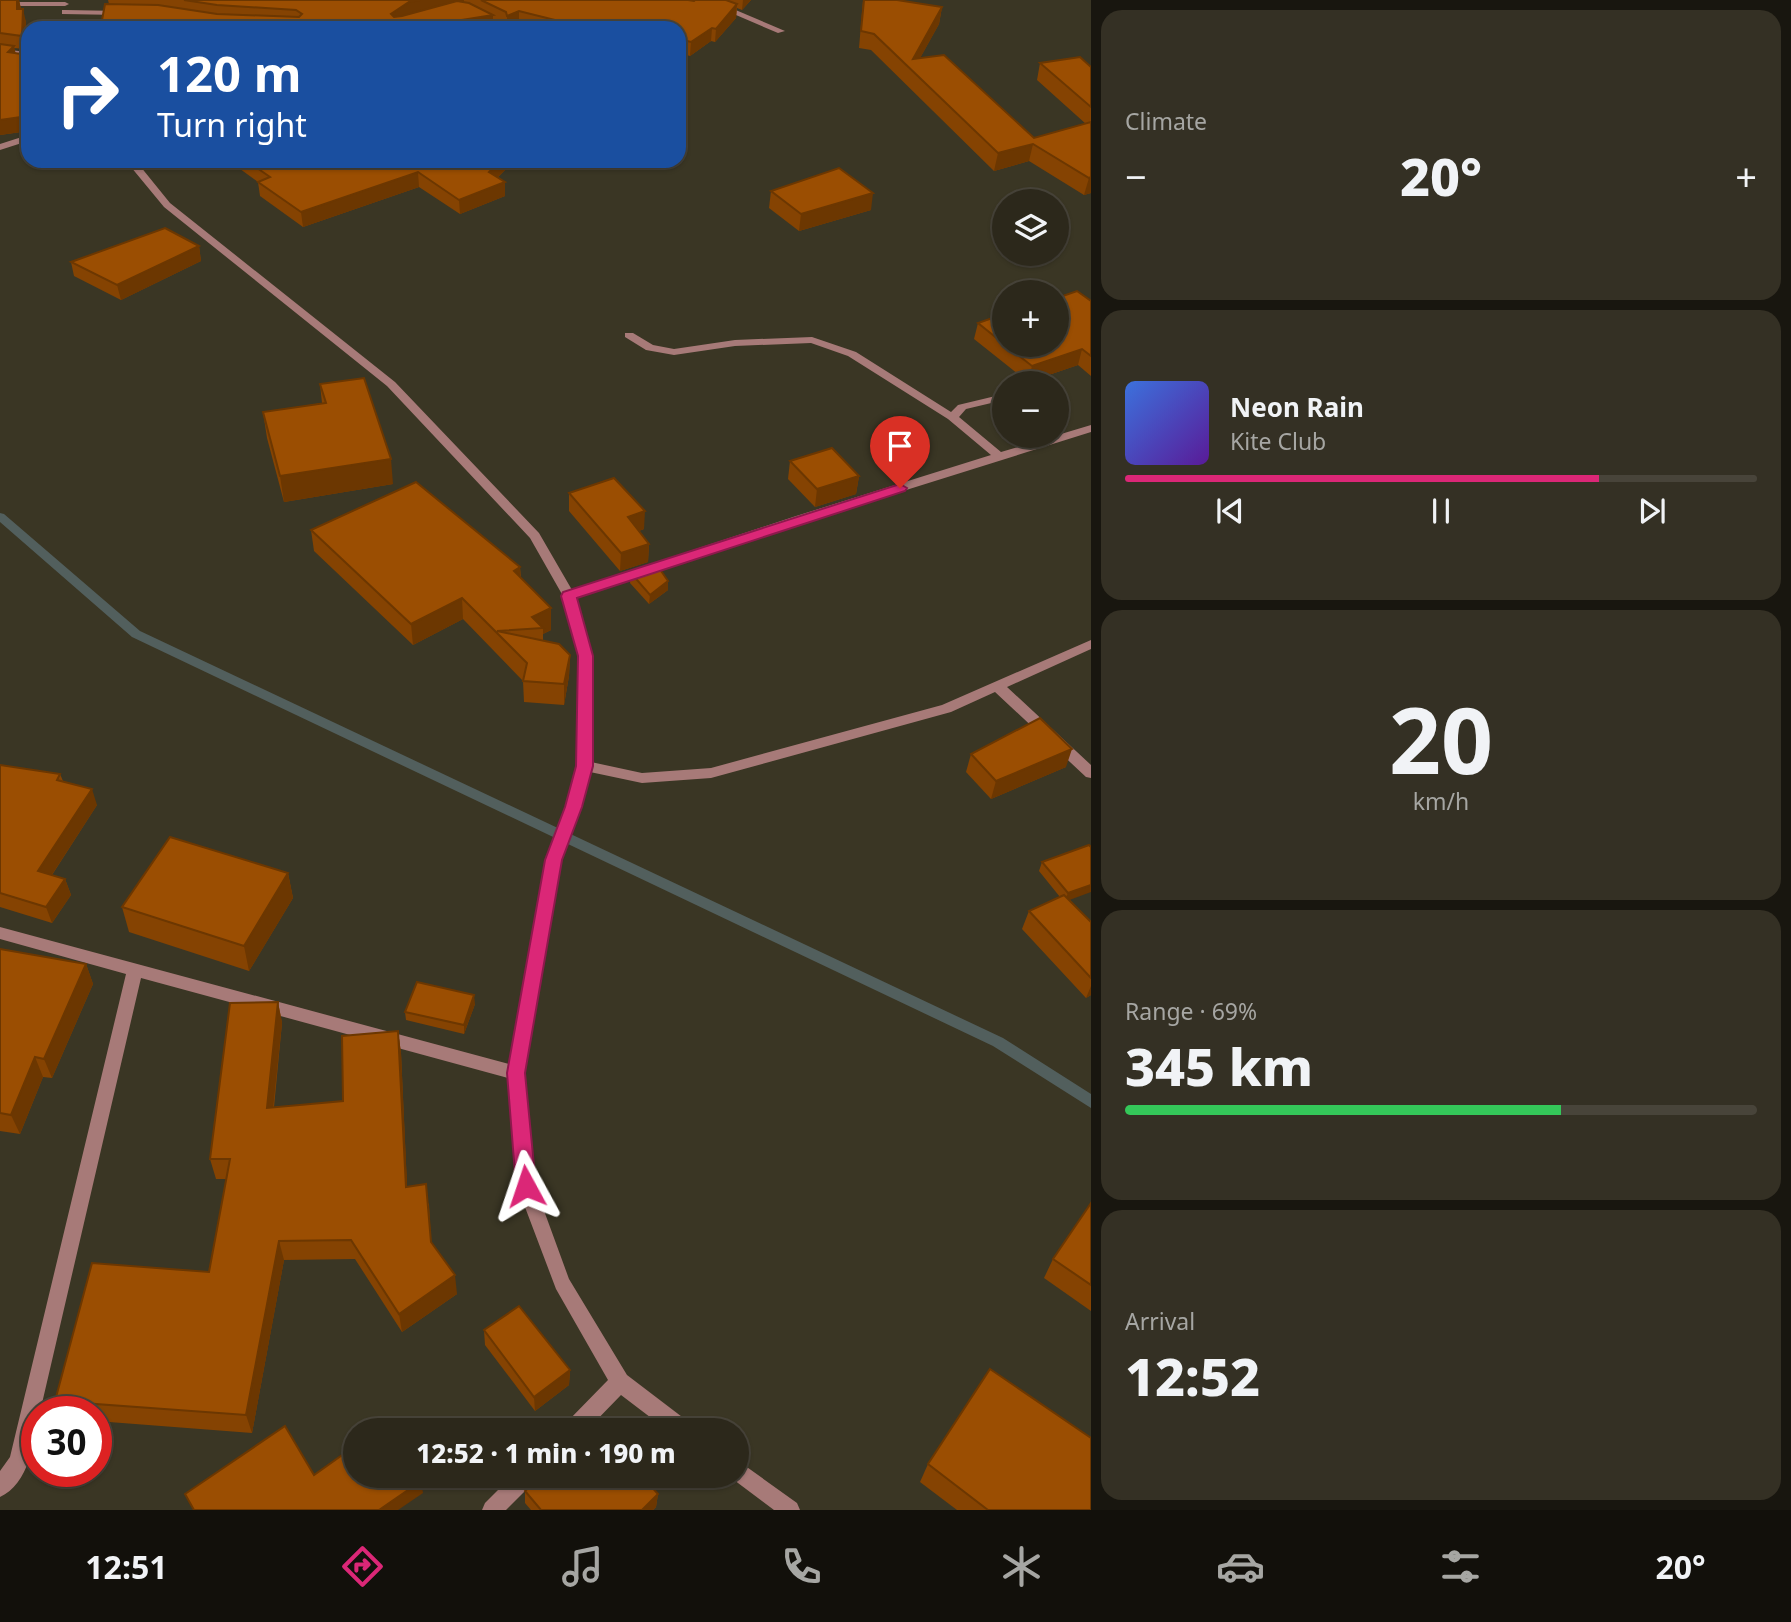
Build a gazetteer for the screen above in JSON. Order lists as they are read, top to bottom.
{
  "page": {
    "tile": [
      "Climate",
      ["20", "km/h"],
      ["Range · 69%", "345 km"],
      ["Arrival", "12:52"]
    ],
    "turn": ["120 m", "Turn right"],
    "heat": ["−", "20°", "+"],
    "map_buttons": ["+", "−"],
    "song": ["Neon Rain", "Kite Club"],
    "limit": "30",
    "trip": "12:52 · 1 min · 190 m",
    "tabs": ["12:51", "20°"]
  }
}
